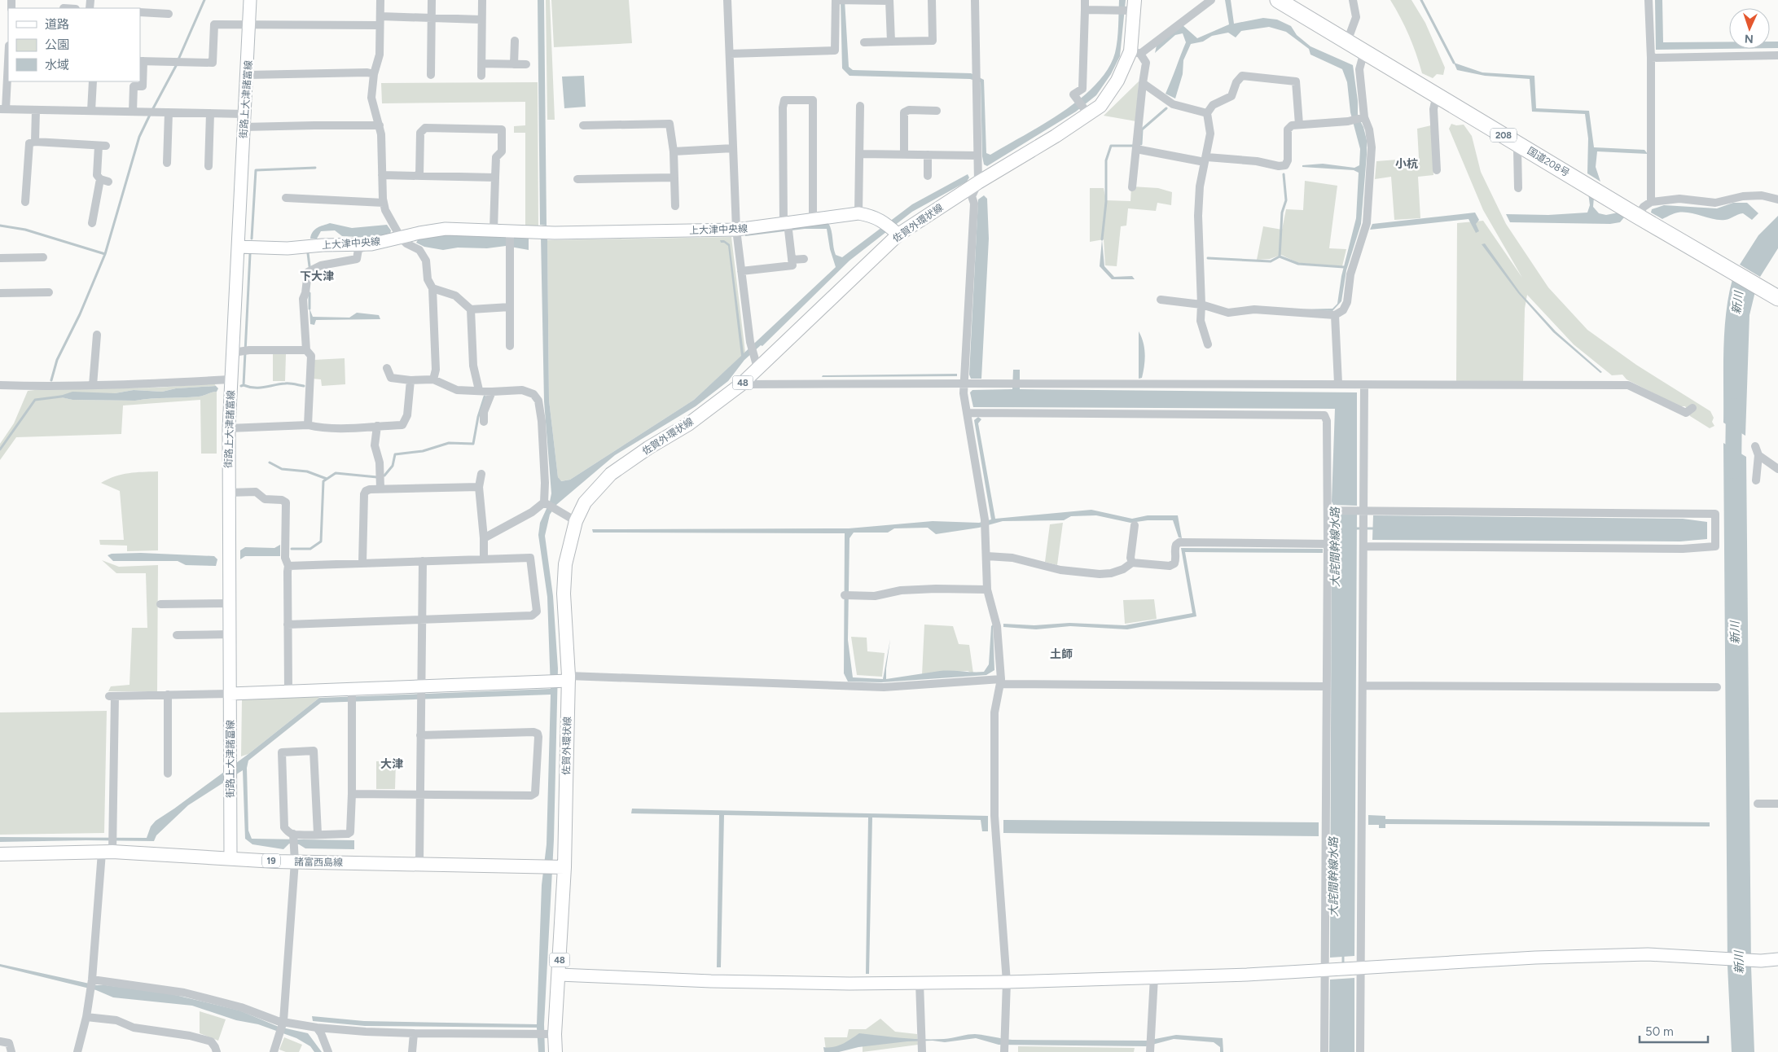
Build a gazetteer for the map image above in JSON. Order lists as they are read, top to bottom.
{
  "streets": {
    "highway": ["208", "国道208号"],
    "main road": [
      "佐賀外環状線",
      "48",
      "19",
      "諸富西島線"
    ],
    "street": ["街路上大津諸富線", "上大津中央線"]
  },
  "crossings": [
    ["街路上大津諸富線", "上大津中央線"],
    ["街路上大津諸富線", "諸富西島線"],
    ["佐賀外環状線", "上大津中央線"],
    ["佐賀外環状線", "諸富西島線"]
  ],
  "districts": [
    "小杭",
    "下大津",
    "土師",
    "大津"
  ],
  "water": ["新川", "大詫間幹線水路"],
  "legend": ["道路", "公園", "水域"],
  "scale_bar": "50 m",
  "north": "bottom"
}
